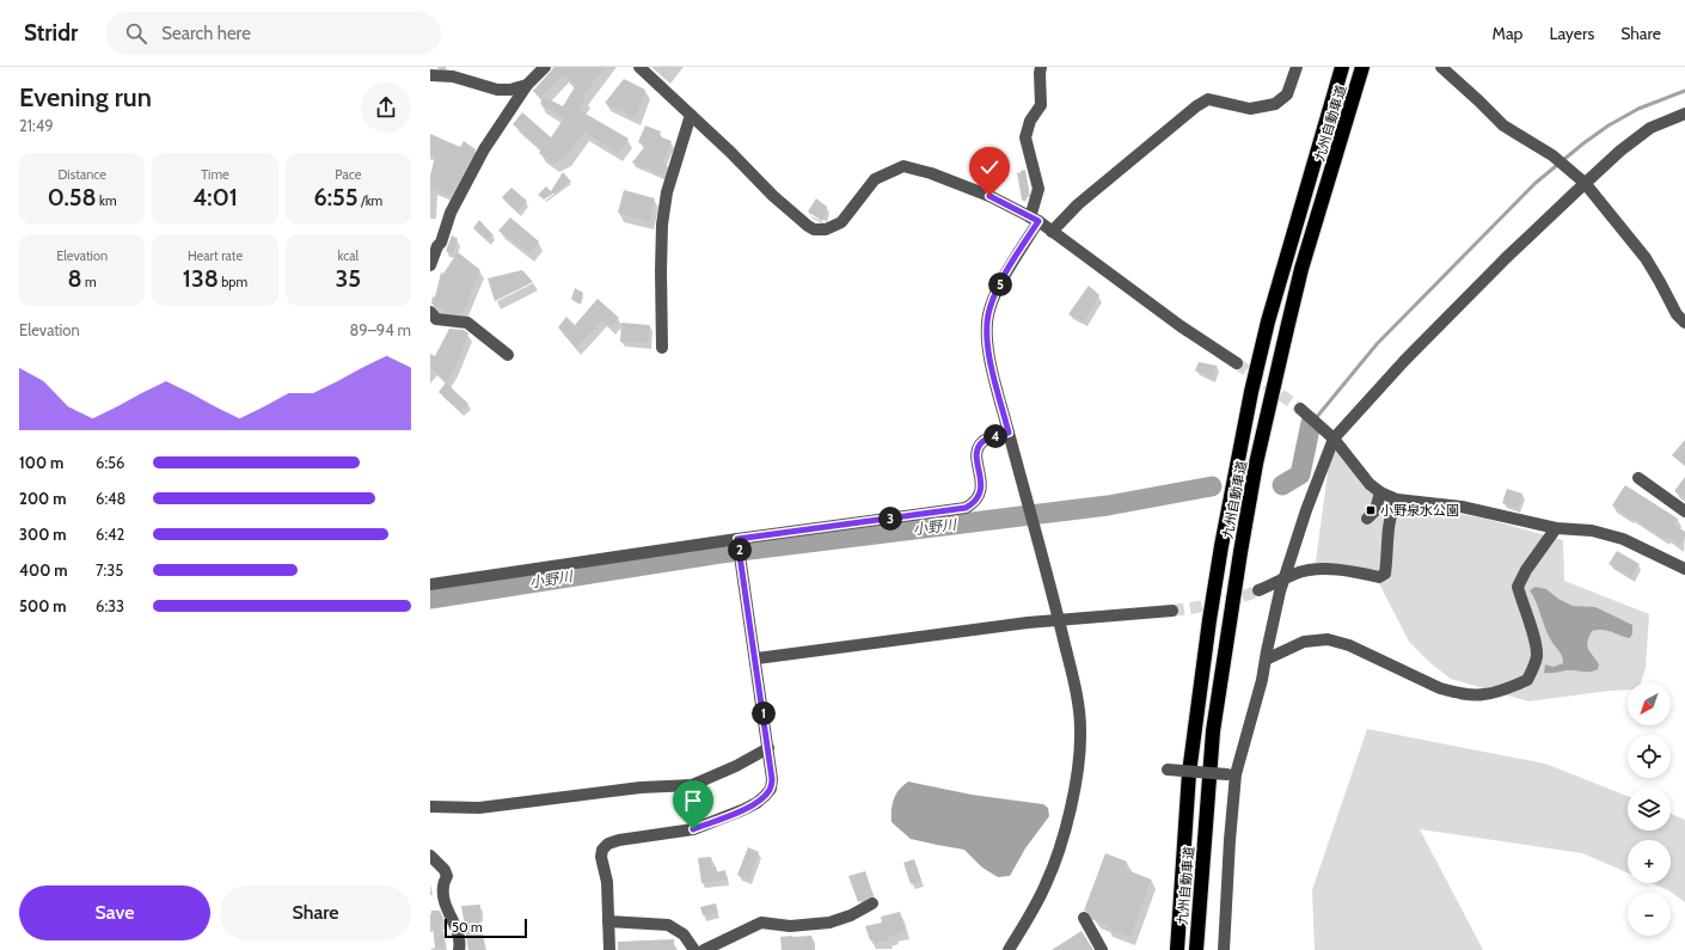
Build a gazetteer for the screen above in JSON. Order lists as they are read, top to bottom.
{
  "streets": {
    "highway": ["九州自動車道"]
  },
  "water": ["小野川"],
  "places": {
    "transit": ["小野泉水公園"]
  },
  "scale_bar": "50 m",
  "north": "bottom left",
  "page": {
    "header": "Stridr",
    "search": "Search here",
    "nav": ["Map", "Layers", "Share"],
    "heading": ["Evening run", "21:49"],
    "stats": [
      ["Distance", "0.58 km"],
      ["Time", "4:01"],
      ["Pace", "6:55 /km"],
      ["Elevation", "8 m"],
      ["Heart rate", "138 bpm"],
      ["kcal", "35"]
    ],
    "pins": [
      "5",
      "4",
      "3",
      "2",
      "1"
    ],
    "chart": ["Elevation", "89–94 m"],
    "list": [
      {
        "name": "100 m",
        "note": "6:56"
      },
      {
        "name": "200 m",
        "note": "6:48"
      },
      {
        "name": "300 m",
        "note": "6:42"
      },
      {
        "name": "400 m",
        "note": "7:35"
      },
      {
        "name": "500 m",
        "note": "6:33"
      }
    ],
    "map_buttons": ["+", "−"],
    "buttons": ["Save", "Share"],
    "scale": "50 m"
  }
}
